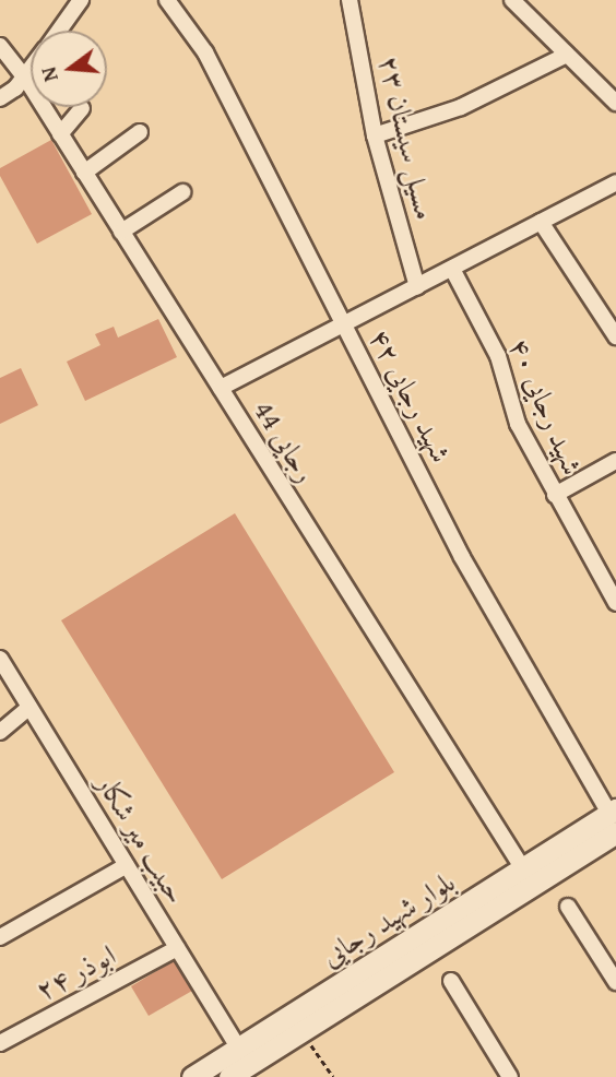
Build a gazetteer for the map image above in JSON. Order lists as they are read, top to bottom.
{
  "streets": {
    "main road": ["بلوار شهید رجایی"],
    "street": [
      "مسیل سیستان ۲۳",
      "شهید رجایی ۴۲",
      "شهید رجایی ۴۰",
      "رجایی 44",
      "حبیب میر شکار",
      "ابوذر ۲۴"
    ]
  },
  "crossings": [
    ["شهید رجایی ۴۲", "بلوار شهید رجایی"],
    ["رجایی 44", "بلوار شهید رجایی"],
    ["حبیب میر شکار", "بلوار شهید رجایی"],
    ["حبیب میر شکار", "ابوذر ۲۴"]
  ],
  "north": "left"
}
